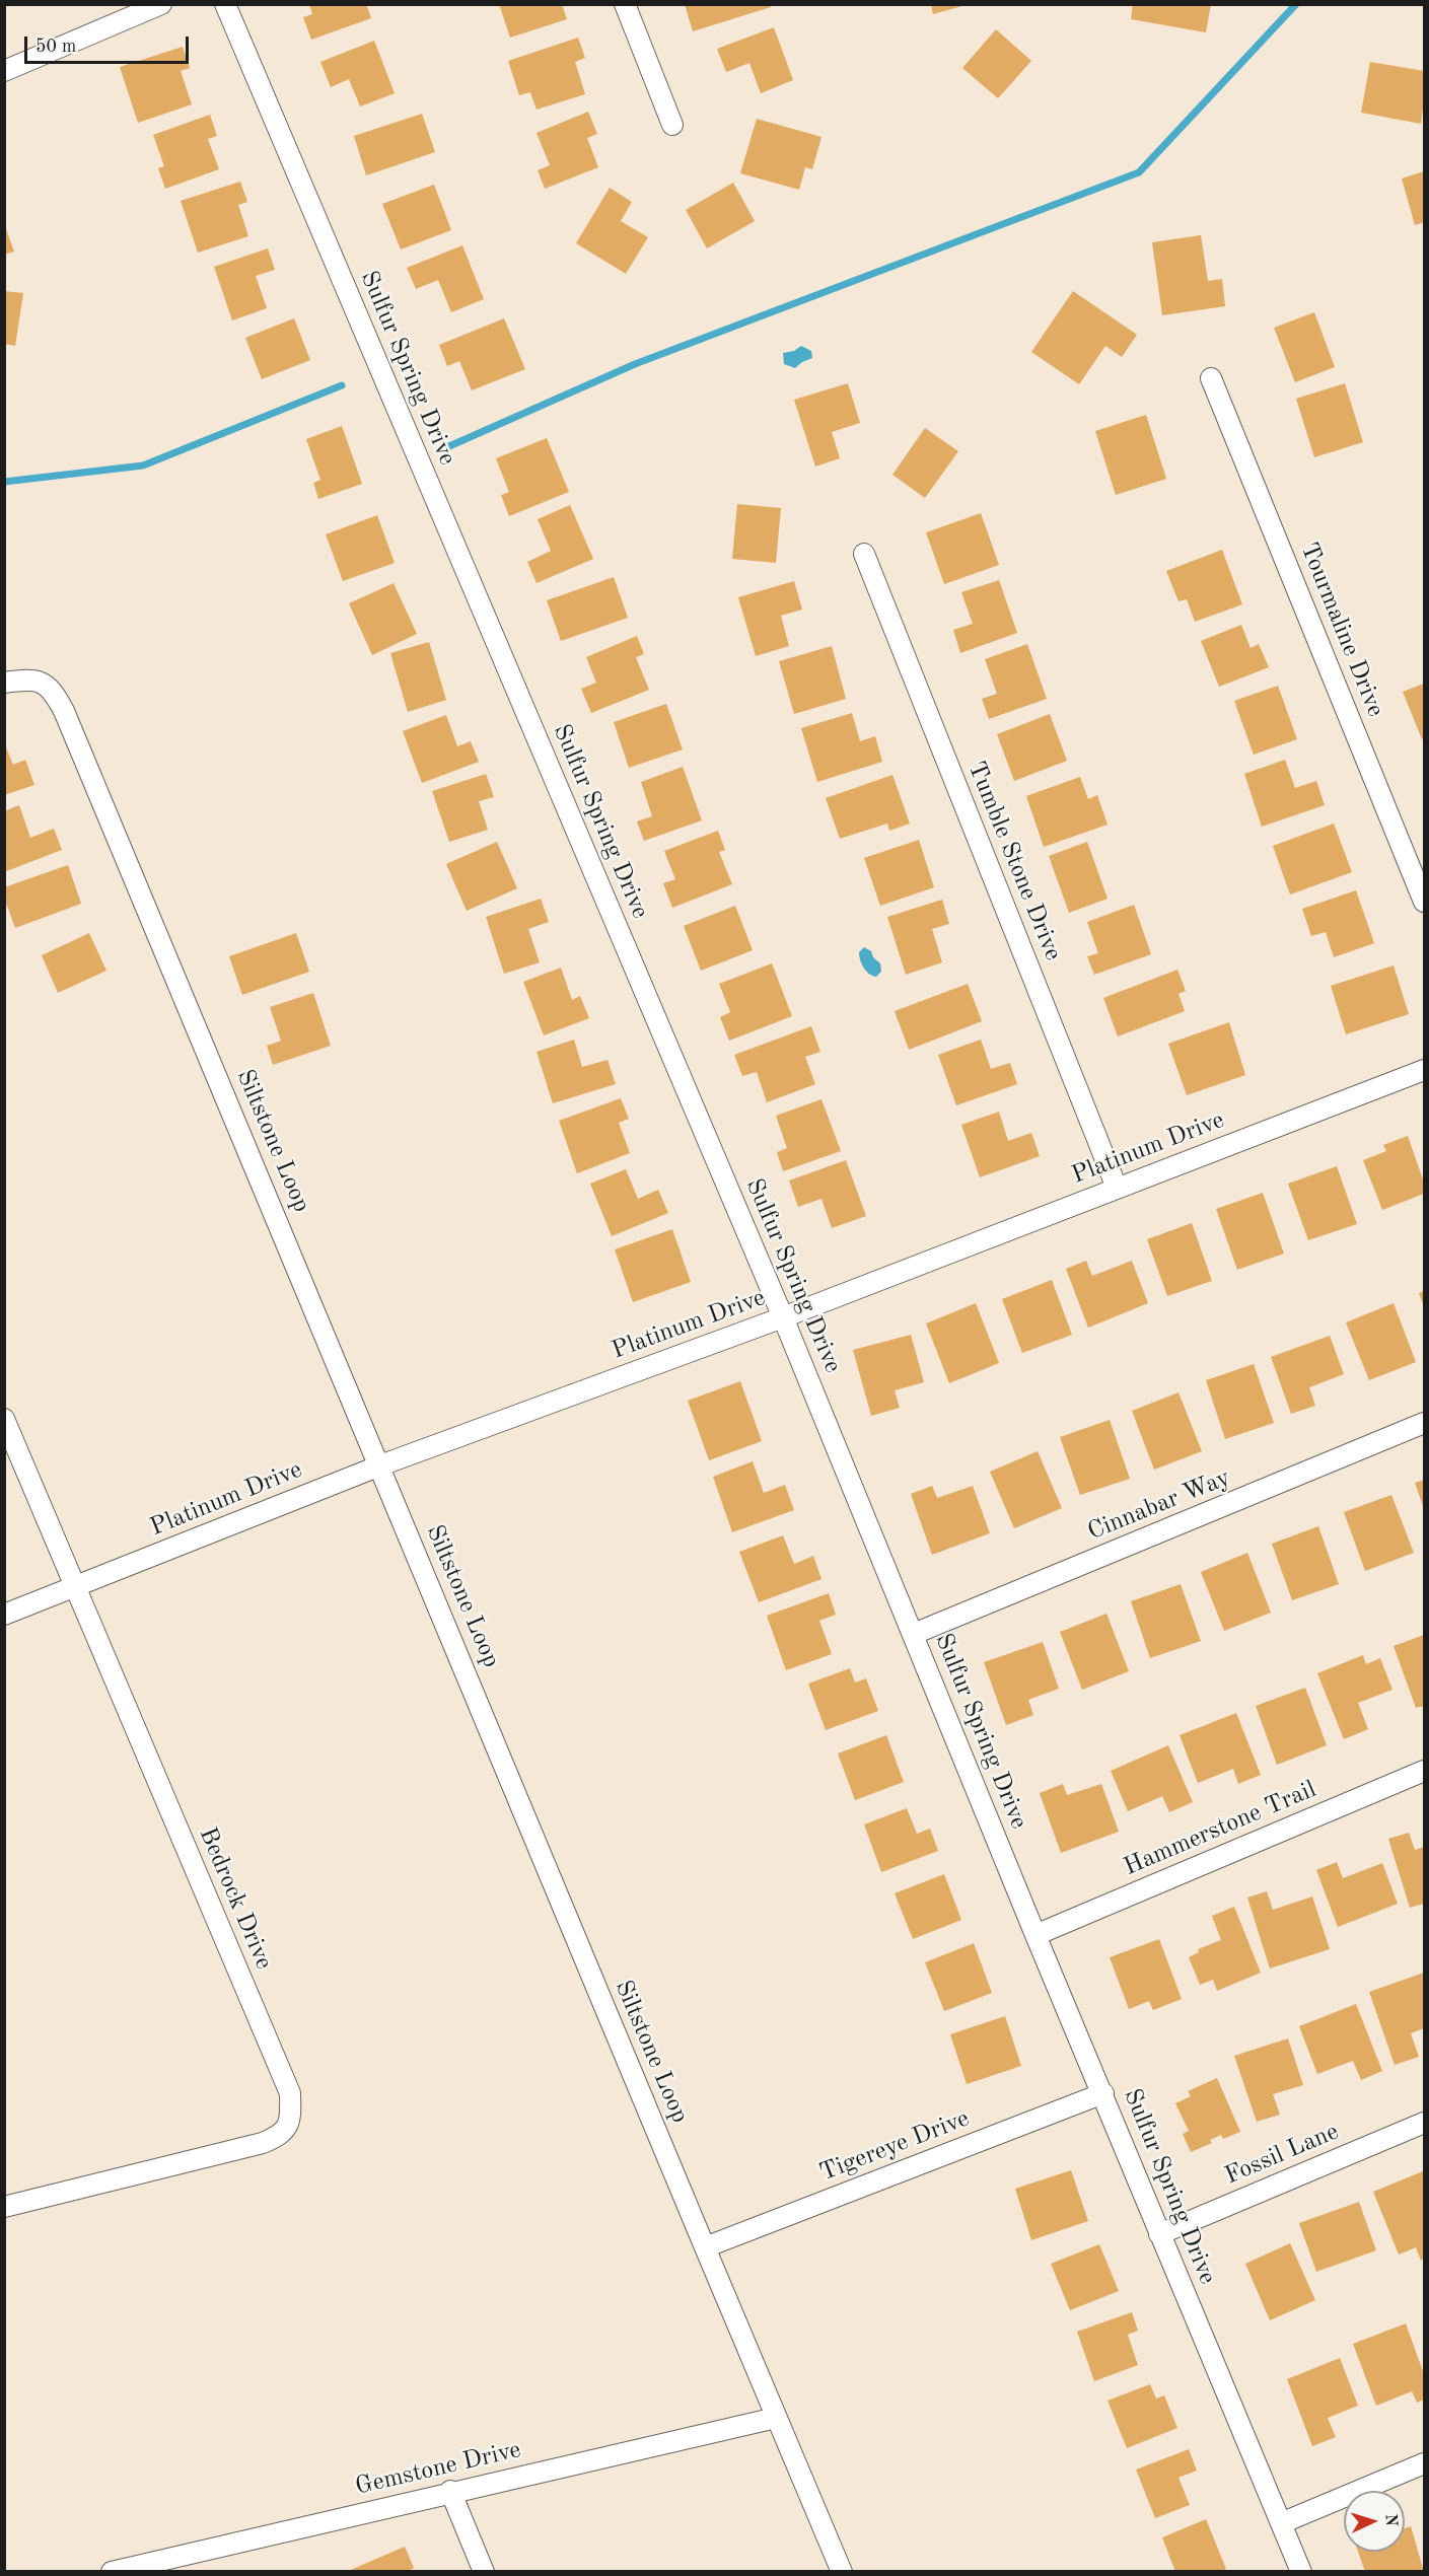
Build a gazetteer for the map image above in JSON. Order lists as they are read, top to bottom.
{
  "streets": {
    "street": [
      "Sulfur Spring Drive",
      "Tourmaline Drive",
      "Tumble Stone Drive",
      "Siltstone Loop",
      "Platinum Drive",
      "Cinnabar Way",
      "Hammerstone Trail",
      "Bedrock Drive",
      "Tigereye Drive",
      "Fossil Lane",
      "Gemstone Drive"
    ]
  },
  "crossings": [
    ["Sulfur Spring Drive", "Platinum Drive"],
    ["Sulfur Spring Drive", "Cinnabar Way"],
    ["Sulfur Spring Drive", "Hammerstone Trail"],
    ["Sulfur Spring Drive", "Tigereye Drive"],
    ["Sulfur Spring Drive", "Fossil Lane"],
    ["Tumble Stone Drive", "Platinum Drive"],
    ["Siltstone Loop", "Platinum Drive"],
    ["Siltstone Loop", "Tigereye Drive"],
    ["Siltstone Loop", "Gemstone Drive"],
    ["Platinum Drive", "Bedrock Drive"]
  ],
  "scale_bar": "50 m",
  "north": "right"
}
